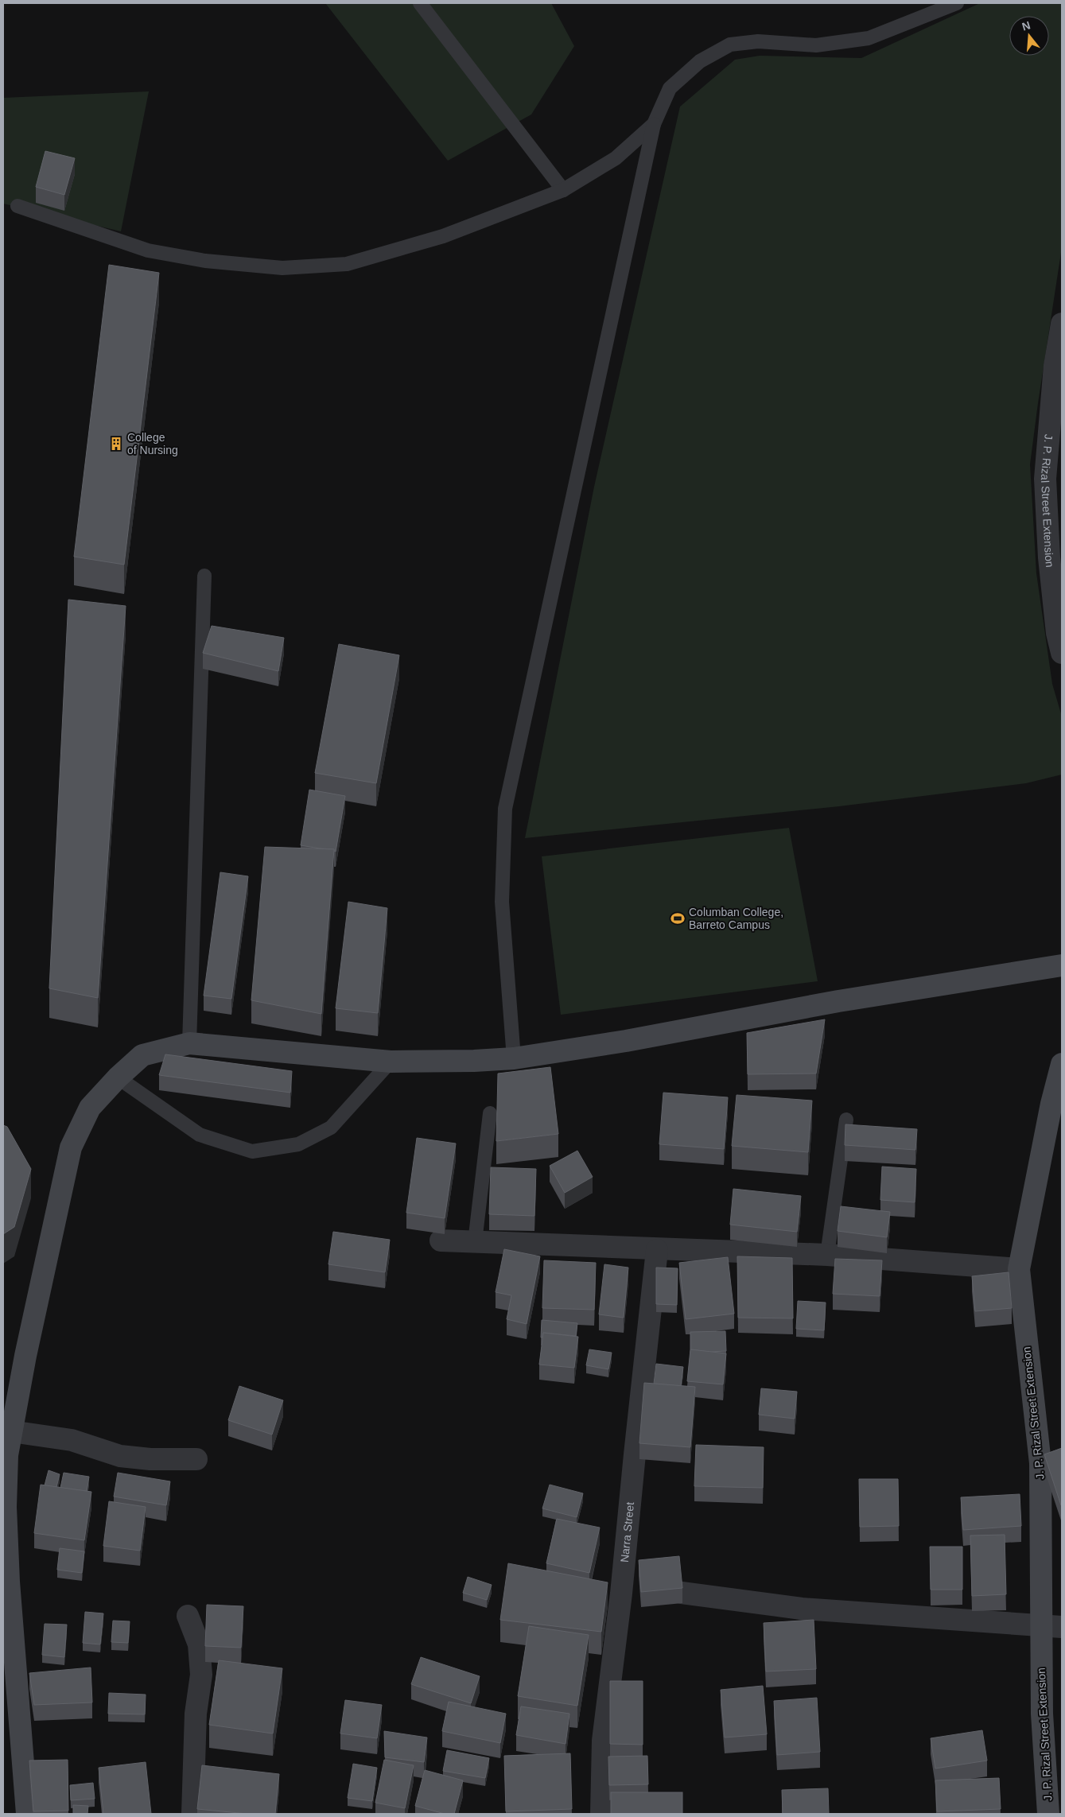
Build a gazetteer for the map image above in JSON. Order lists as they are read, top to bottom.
{
  "streets": {
    "street": ["J. P. Rizal Street Extension", "Narra Street"]
  },
  "places": {
    "building": ["College of Nursing"],
    "sports": ["Columban College, Barreto Campus"]
  },
  "north": "top"
}
